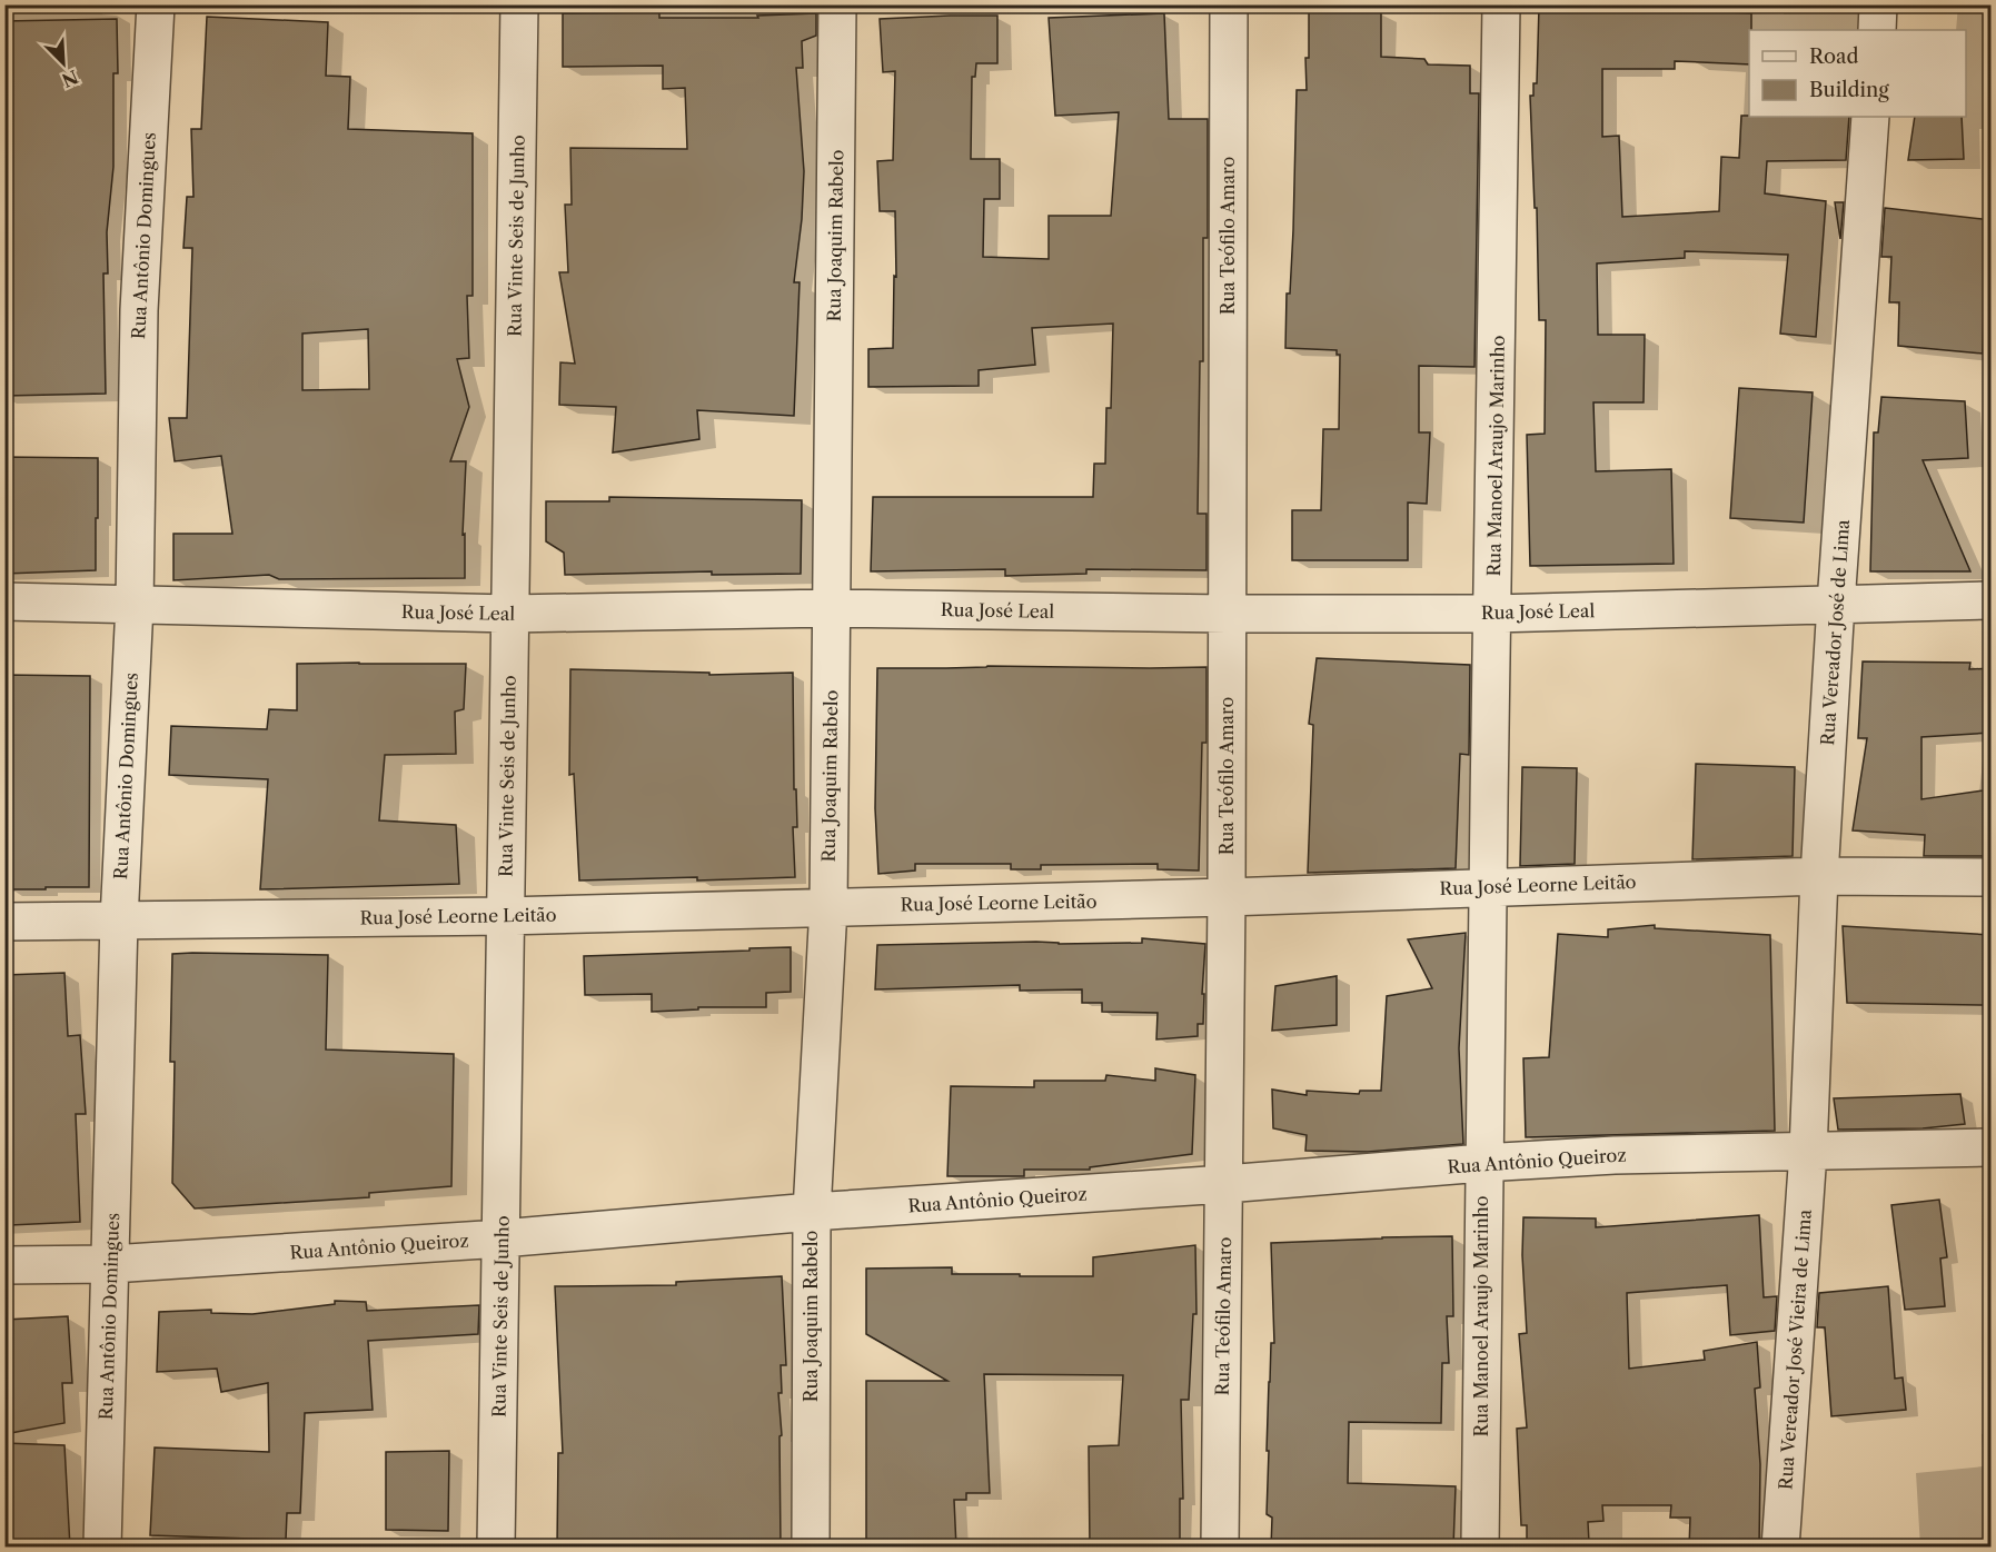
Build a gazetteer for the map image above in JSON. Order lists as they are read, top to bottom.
{
  "streets": {
    "street": [
      "Rua Antônio Domingues",
      "Rua Vinte Seis de Junho",
      "Rua Joaquim Rabelo",
      "Rua Teófilo Amaro",
      "Rua Manoel Araujo Marinho",
      "Rua José Leal",
      "Rua Vereador José de Lima",
      "Rua José Leorne Leitão",
      "Rua Antônio Queiroz",
      "Rua Vereador José Vieira de Lima"
    ]
  },
  "crossings": [
    ["Rua Antônio Domingues", "Rua José Leal"],
    ["Rua Antônio Domingues", "Rua José Leorne Leitão"],
    ["Rua Antônio Domingues", "Rua Antônio Queiroz"],
    ["Rua Vinte Seis de Junho", "Rua José Leal"],
    ["Rua Vinte Seis de Junho", "Rua José Leorne Leitão"],
    ["Rua Vinte Seis de Junho", "Rua Antônio Queiroz"],
    ["Rua Joaquim Rabelo", "Rua José Leal"],
    ["Rua Joaquim Rabelo", "Rua José Leorne Leitão"],
    ["Rua Joaquim Rabelo", "Rua Antônio Queiroz"],
    ["Rua Teófilo Amaro", "Rua José Leal"],
    ["Rua Teófilo Amaro", "Rua José Leorne Leitão"],
    ["Rua Teófilo Amaro", "Rua Antônio Queiroz"],
    ["Rua Manoel Araujo Marinho", "Rua José Leal"],
    ["Rua Manoel Araujo Marinho", "Rua José Leorne Leitão"],
    ["Rua Manoel Araujo Marinho", "Rua Antônio Queiroz"],
    ["Rua José Leal", "Rua Vereador José de Lima"],
    ["Rua Vereador José de Lima", "Rua José Leorne Leitão"],
    ["Rua Vereador José de Lima", "Rua Antônio Queiroz"],
    ["Rua Vereador José de Lima", "Rua Vereador José Vieira de Lima"],
    ["Rua Antônio Queiroz", "Rua Vereador José Vieira de Lima"]
  ],
  "legend": ["Road", "Building"],
  "north": "bottom right"
}
